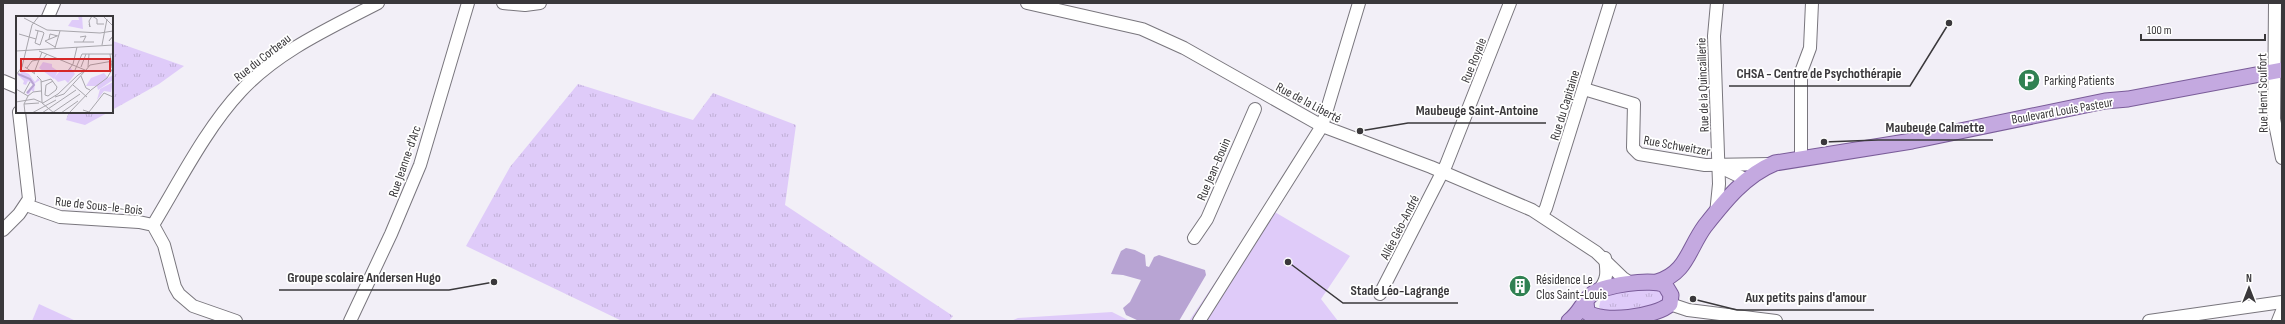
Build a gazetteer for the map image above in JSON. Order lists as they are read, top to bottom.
{
  "streets": {
    "main road": ["Boulevard Louis Pasteur"],
    "street": [
      "Rue du Corbeau",
      "Rue Royale",
      "Rue de la Quincaillerie",
      "Rue Henri Sculfort",
      "Rue de la Liberté",
      "Rue du Capitaine",
      "Rue Schweitzer",
      "Rue Jeanne-d'Arc",
      "Rue Jean-Bouin",
      "Rue de Sous-le-Bois",
      "Allée Géo-André"
    ]
  },
  "crossings": [
    ["Rue du Corbeau", "Rue de Sous-le-Bois"],
    ["Rue Royale", "Rue de la Liberté"],
    ["Rue Royale", "Allée Géo-André"],
    ["Rue de la Quincaillerie", "Boulevard Louis Pasteur"],
    ["Rue de la Quincaillerie", "Rue Schweitzer"],
    ["Rue Henri Sculfort", "Boulevard Louis Pasteur"],
    ["Rue de la Liberté", "Rue du Capitaine"],
    ["Rue de la Liberté", "Boulevard Louis Pasteur"],
    ["Rue de la Liberté", "Allée Géo-André"],
    ["Rue du Capitaine", "Rue Schweitzer"]
  ],
  "places": {
    "other": [
      "CHSA - Centre de Psychothérapie",
      "Maubeuge Saint-Antoine",
      "Maubeuge Calmette",
      "Stade Léo-Lagrange",
      "Groupe scolaire Andersen Hugo",
      "Aux petits pains d'amour"
    ],
    "parking": ["Parking Patients"],
    "building": ["Résidence Le Clos Saint-Louis"]
  },
  "scale_bar": "100 m",
  "north": "top"
}
